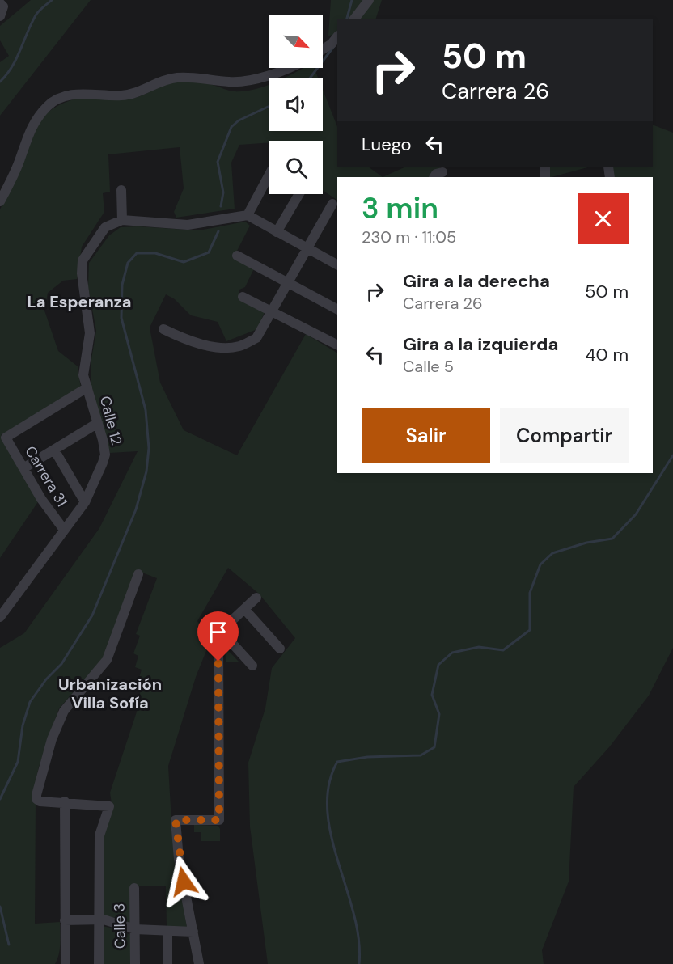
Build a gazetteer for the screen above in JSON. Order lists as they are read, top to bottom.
{
  "streets": {
    "street": ["Calle 12", "Carrera 31", "Calle 3"]
  },
  "crossings": [
    ["Calle 12", "Carrera 31"]
  ],
  "districts": ["La Esperanza", "Urbanización Villa Sofía"],
  "north": "bottom right",
  "page": {
    "turn": ["50 m", "Carrera 26"],
    "then": "Luego",
    "heading": ["3 min", "230 m · 11:05"],
    "list": [
      {
        "name": "Gira a la derecha",
        "note": "Carrera 26",
        "value": "50 m"
      },
      {
        "name": "Gira a la izquierda",
        "note": "Calle 5",
        "value": "40 m"
      }
    ],
    "buttons": ["Salir", "Compartir"]
  }
}
